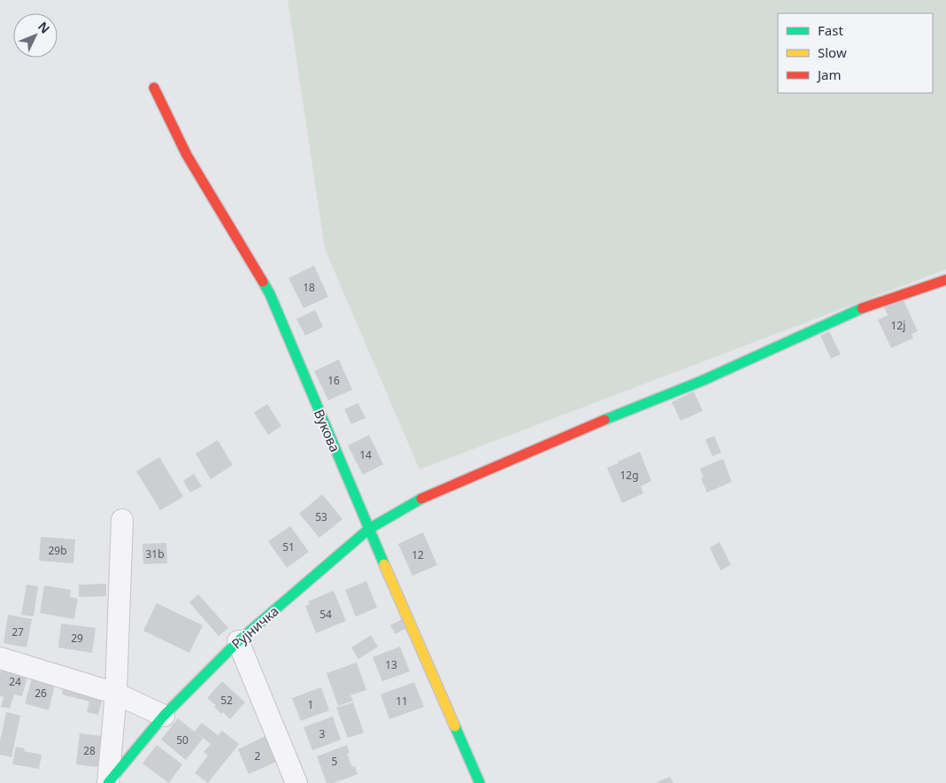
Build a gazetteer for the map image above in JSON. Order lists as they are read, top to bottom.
{
  "streets": {
    "street": ["Вукова", "Рујничка"]
  },
  "crossings": [
    ["Вукова", "Рујничка"]
  ],
  "house_numbers": [
    "18",
    "12j",
    "16",
    "14",
    "12g",
    "53",
    "51",
    "29b",
    "31b",
    "12",
    "54",
    "27",
    "29",
    "13",
    "24",
    "26",
    "52",
    "11",
    "1",
    "3",
    "50",
    "28",
    "2",
    "5"
  ],
  "legend": ["Fast", "Slow", "Jam"],
  "north": "top right"
}
